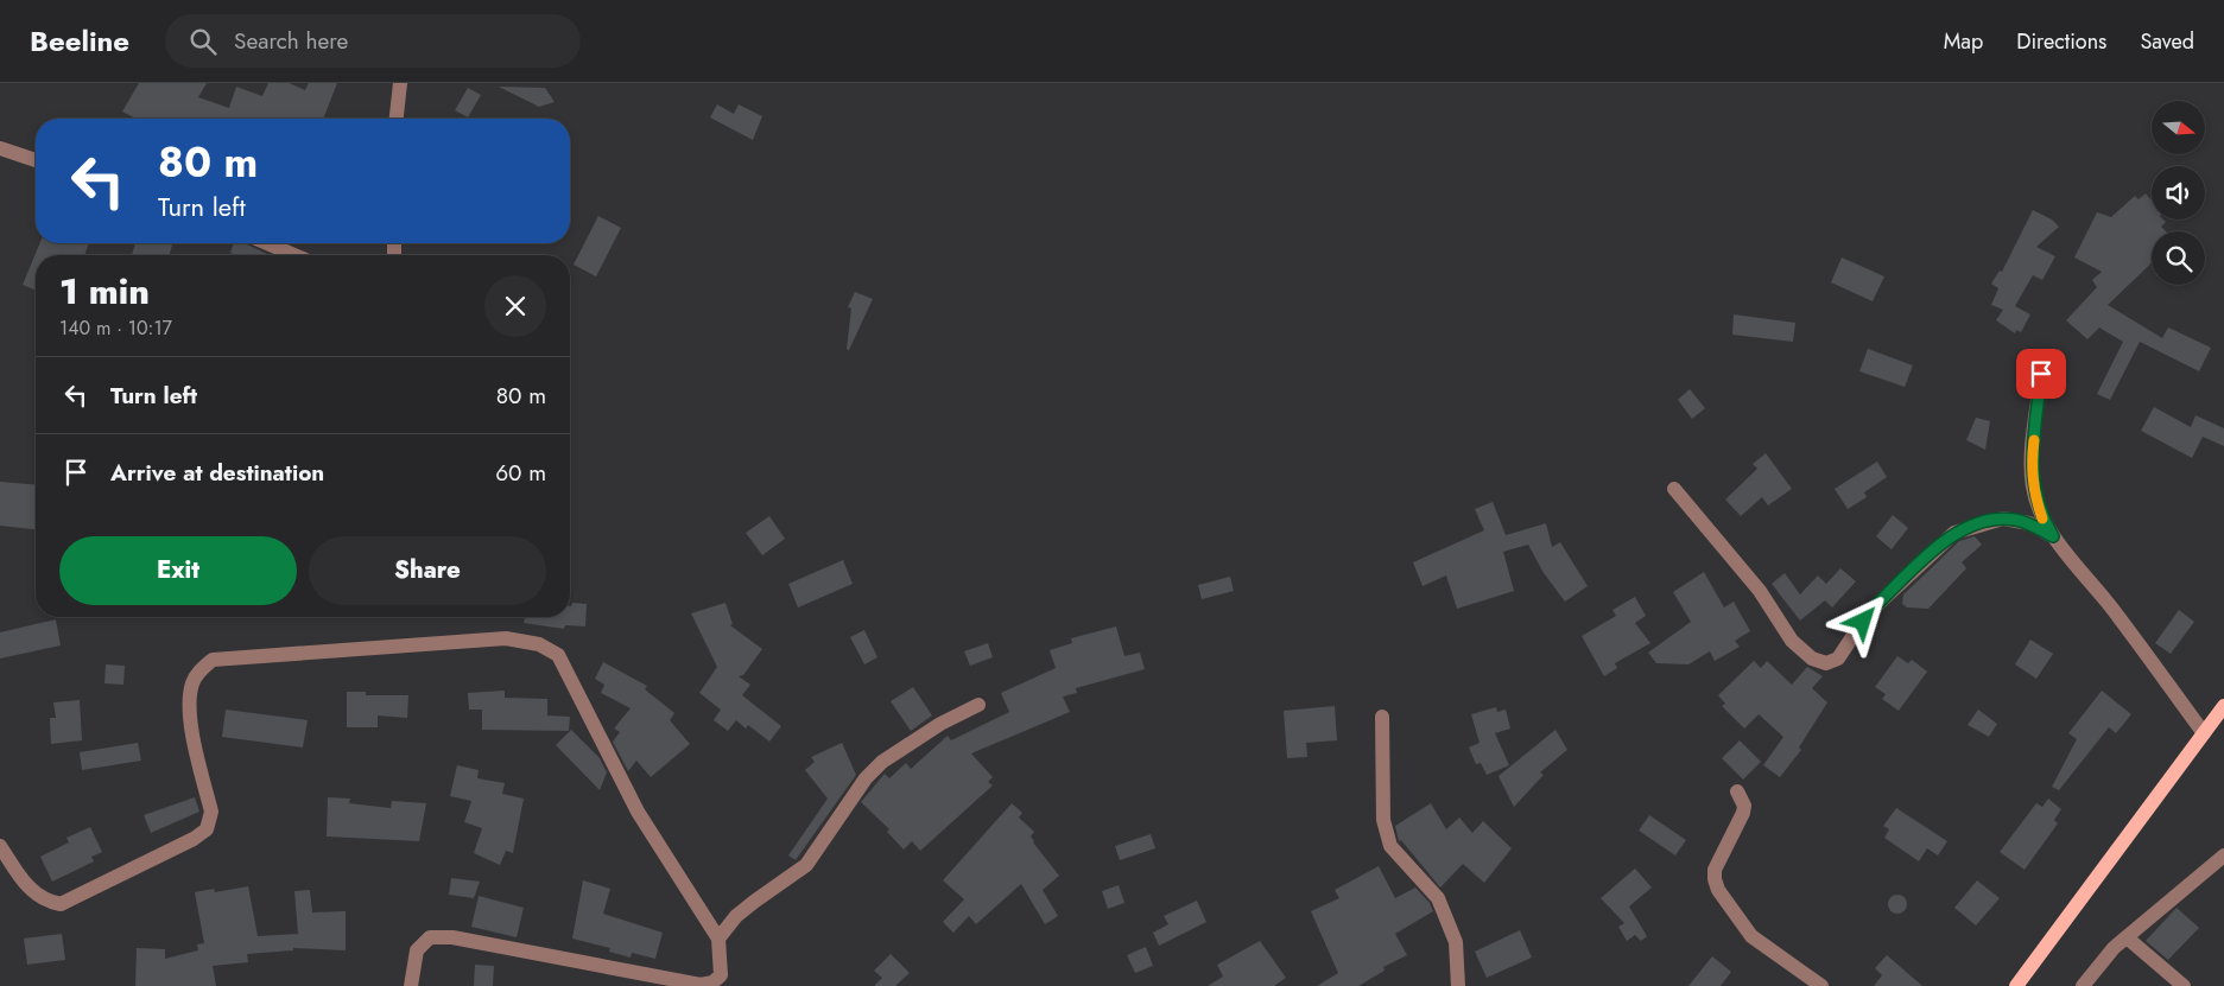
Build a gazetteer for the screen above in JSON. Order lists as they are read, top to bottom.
{
  "north": "right",
  "page": {
    "header": "Beeline",
    "search": "Search here",
    "nav": ["Map", "Directions", "Saved"],
    "turn": ["80 m", "Turn left"],
    "heading": ["1 min", "140 m · 10:17"],
    "list": [
      {
        "name": "Turn left",
        "value": "80 m"
      },
      {
        "name": "Arrive at destination",
        "value": "60 m"
      }
    ],
    "buttons": ["Exit", "Share"]
  }
}
